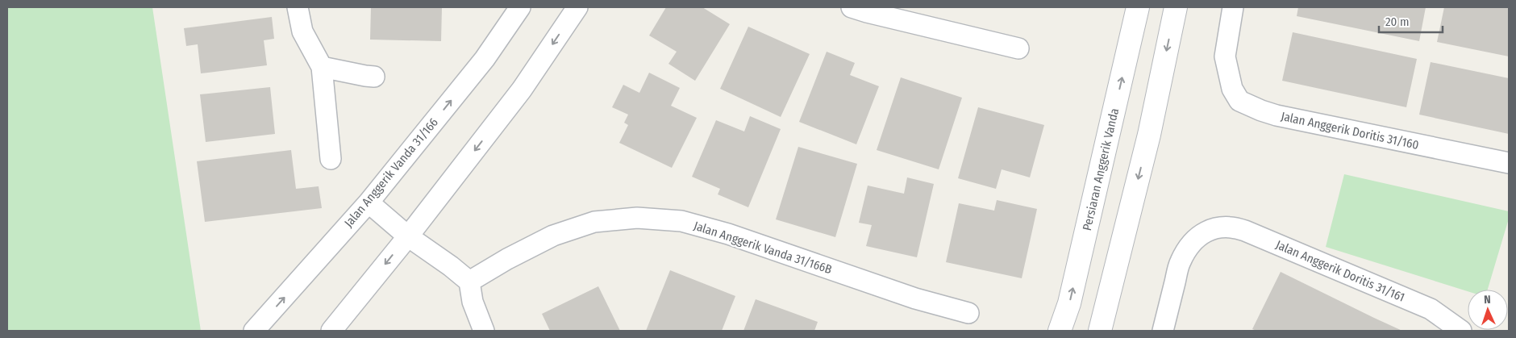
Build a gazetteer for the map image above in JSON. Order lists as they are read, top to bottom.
{
  "streets": {
    "street": [
      "Jalan Anggerik Doritis 31/160",
      "Persiaran Anggerik Vanda",
      "Jalan Anggerik Vanda 31/166",
      "Jalan Anggerik Vanda 31/166B",
      "Jalan Anggerik Doritis 31/161"
    ]
  },
  "scale_bar": "20 m",
  "north": "top"
}
